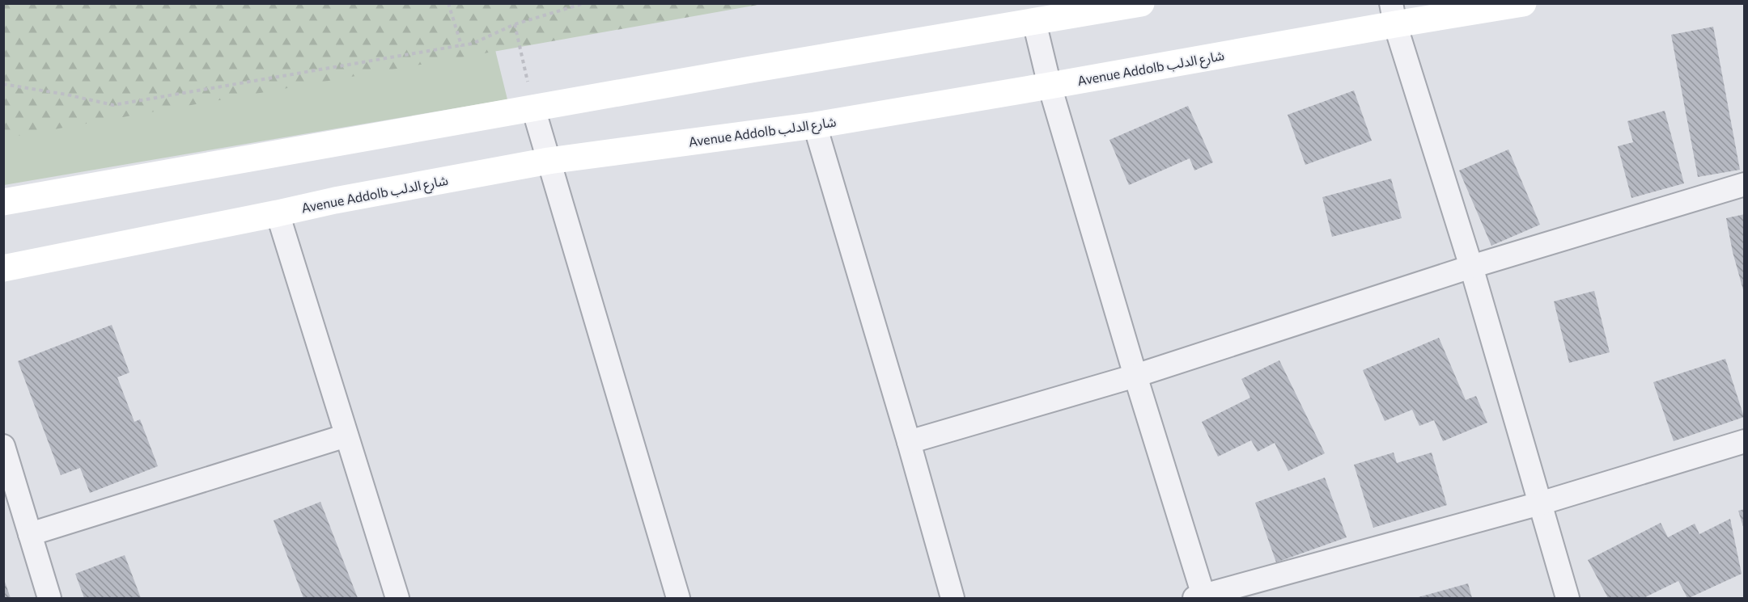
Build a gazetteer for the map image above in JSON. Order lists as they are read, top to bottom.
{
  "streets": {
    "street": ["Avenue Addolb شارع الدلب"]
  }
}
